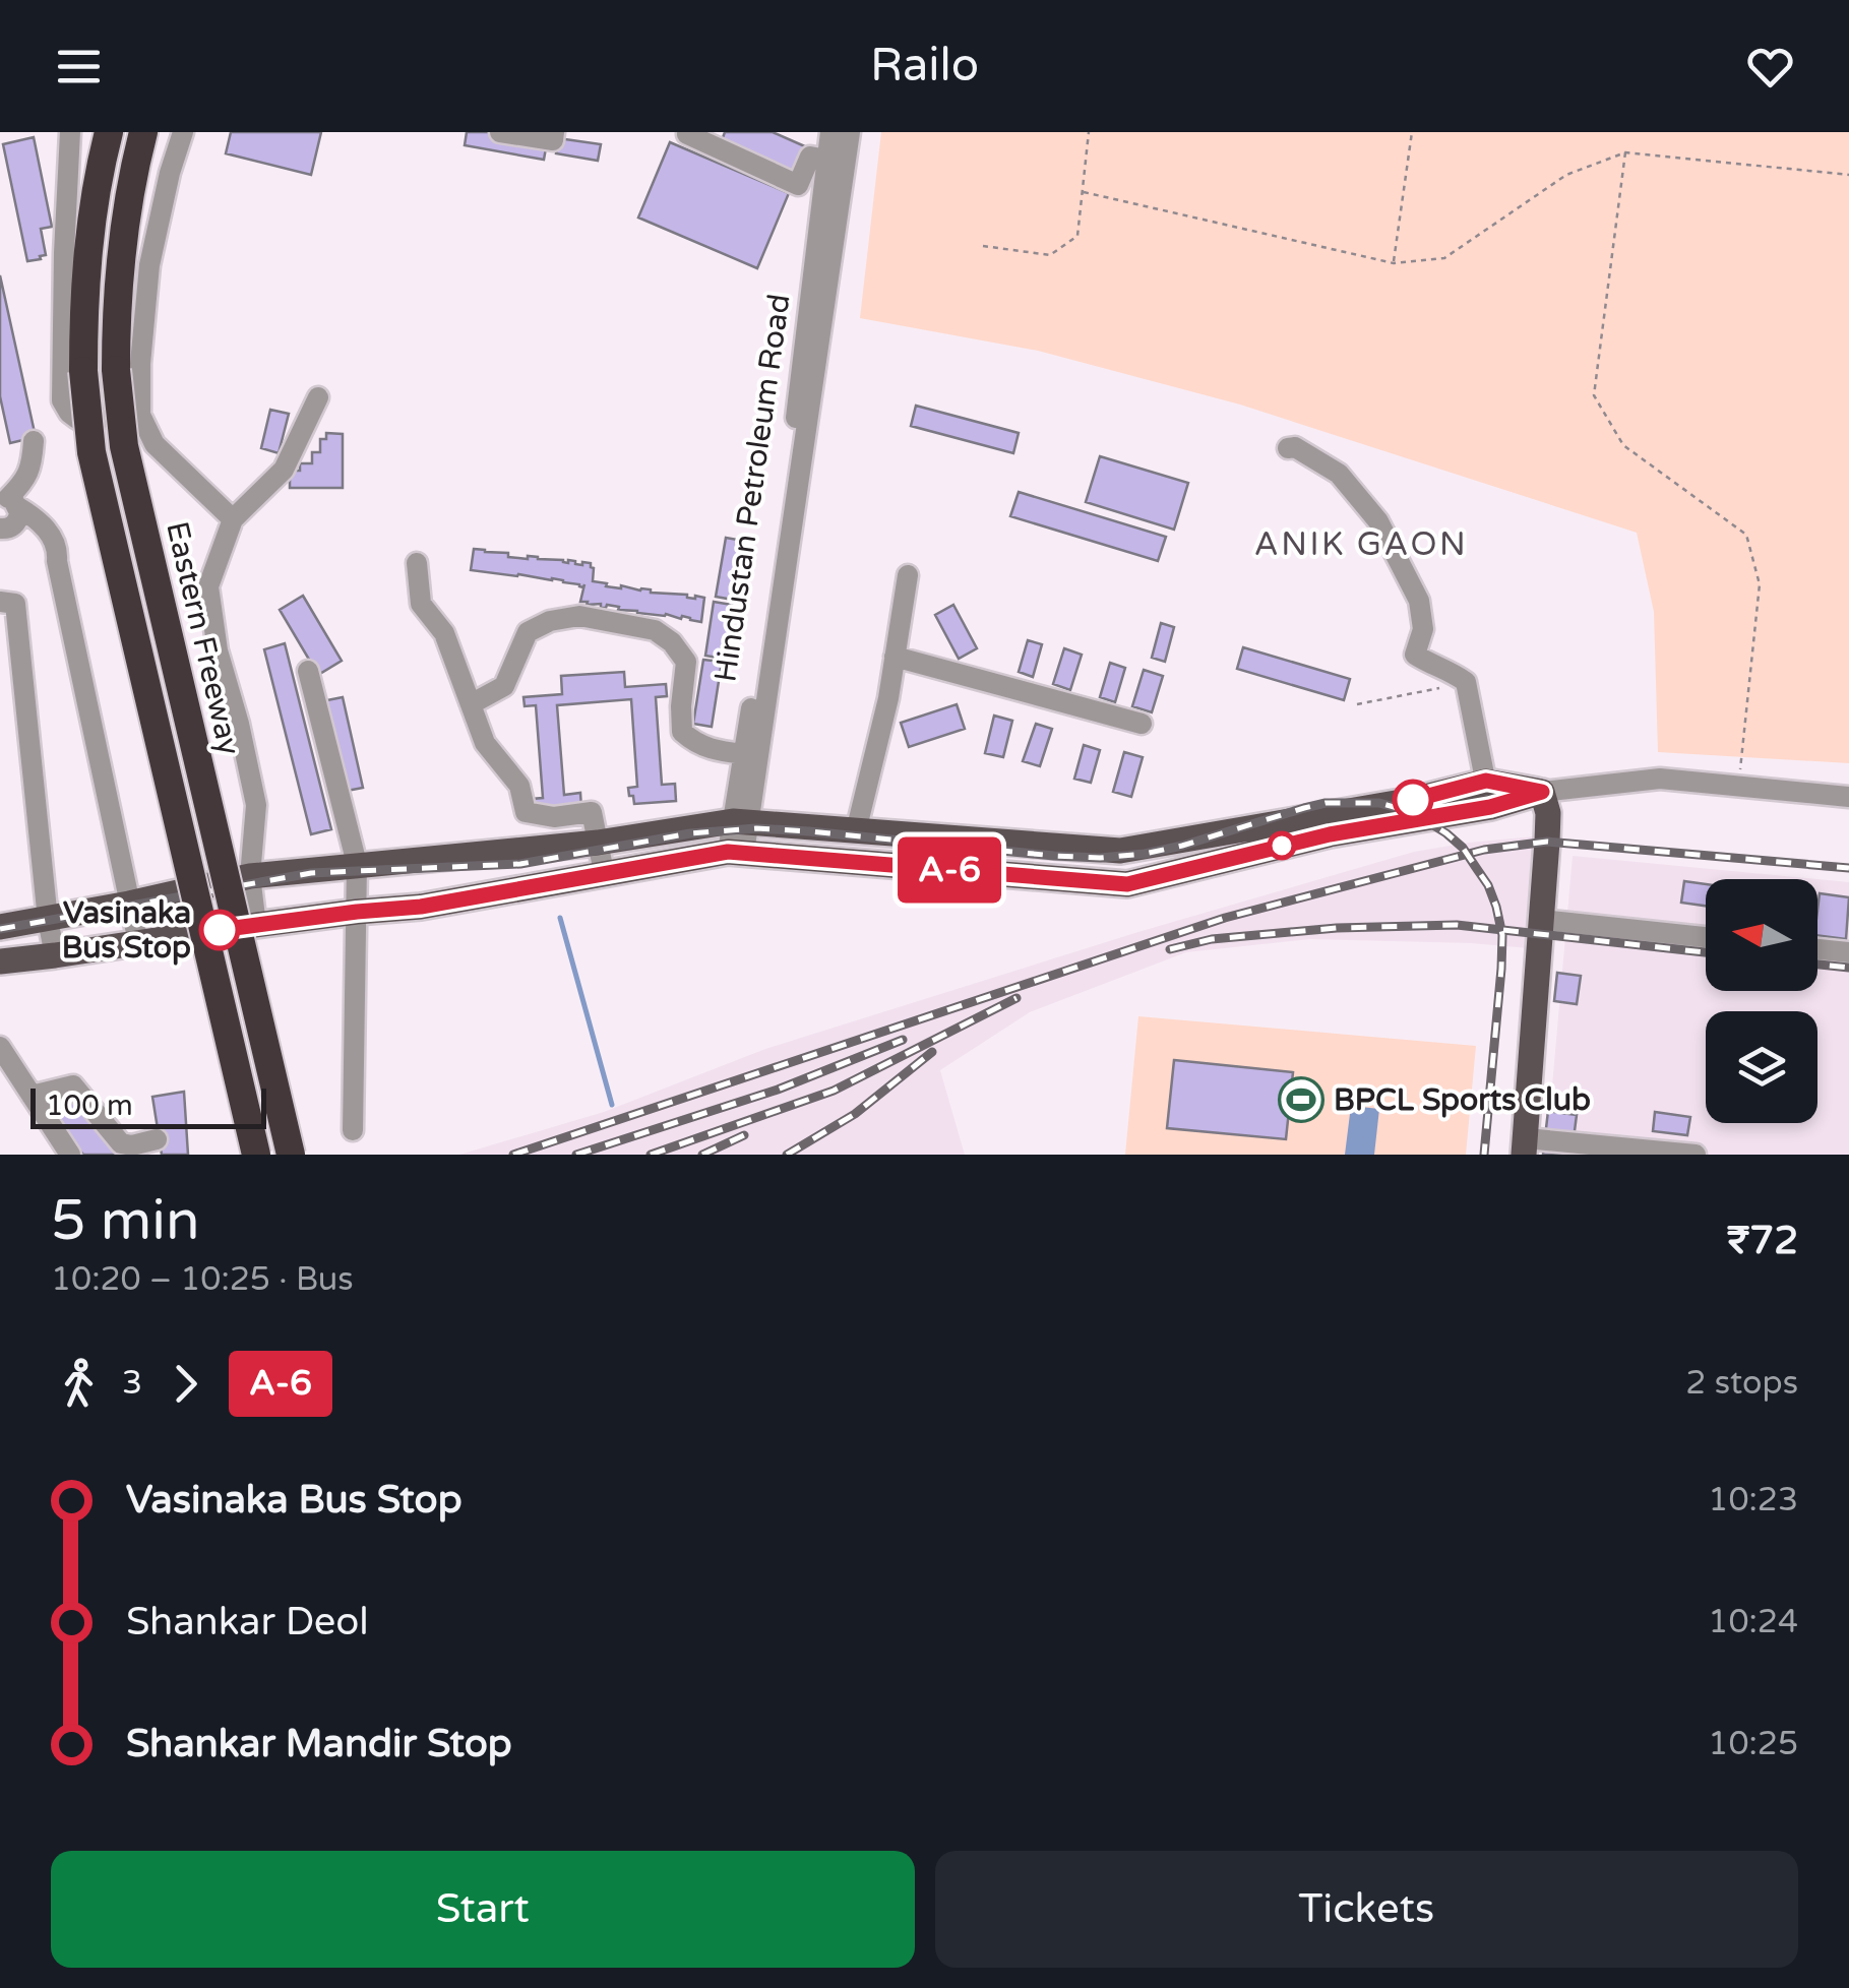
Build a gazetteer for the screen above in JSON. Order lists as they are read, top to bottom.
{
  "streets": {
    "highway": ["Eastern Freeway"],
    "street": ["Hindustan Petroleum Road"]
  },
  "districts": ["ANIK GAON"],
  "places": {
    "other": ["Vasinaka Bus Stop"],
    "sports": ["BPCL Sports Club"]
  },
  "lines": ["bus line A-6"],
  "scale_bar": "100 m",
  "north": "left",
  "page": {
    "header": "Railo",
    "on_map": "A-6",
    "scale": "100 m",
    "heading": ["5 min", "10:20 – 10:25 · Bus", "₹72"],
    "legs": ["3", "A-6", "2 stops"],
    "list": [
      {
        "name": "Vasinaka Bus Stop",
        "value": "10:23"
      },
      {
        "name": "Shankar Deol",
        "value": "10:24"
      },
      {
        "name": "Shankar Mandir Stop",
        "value": "10:25"
      }
    ],
    "buttons": ["Start", "Tickets"]
  }
}
